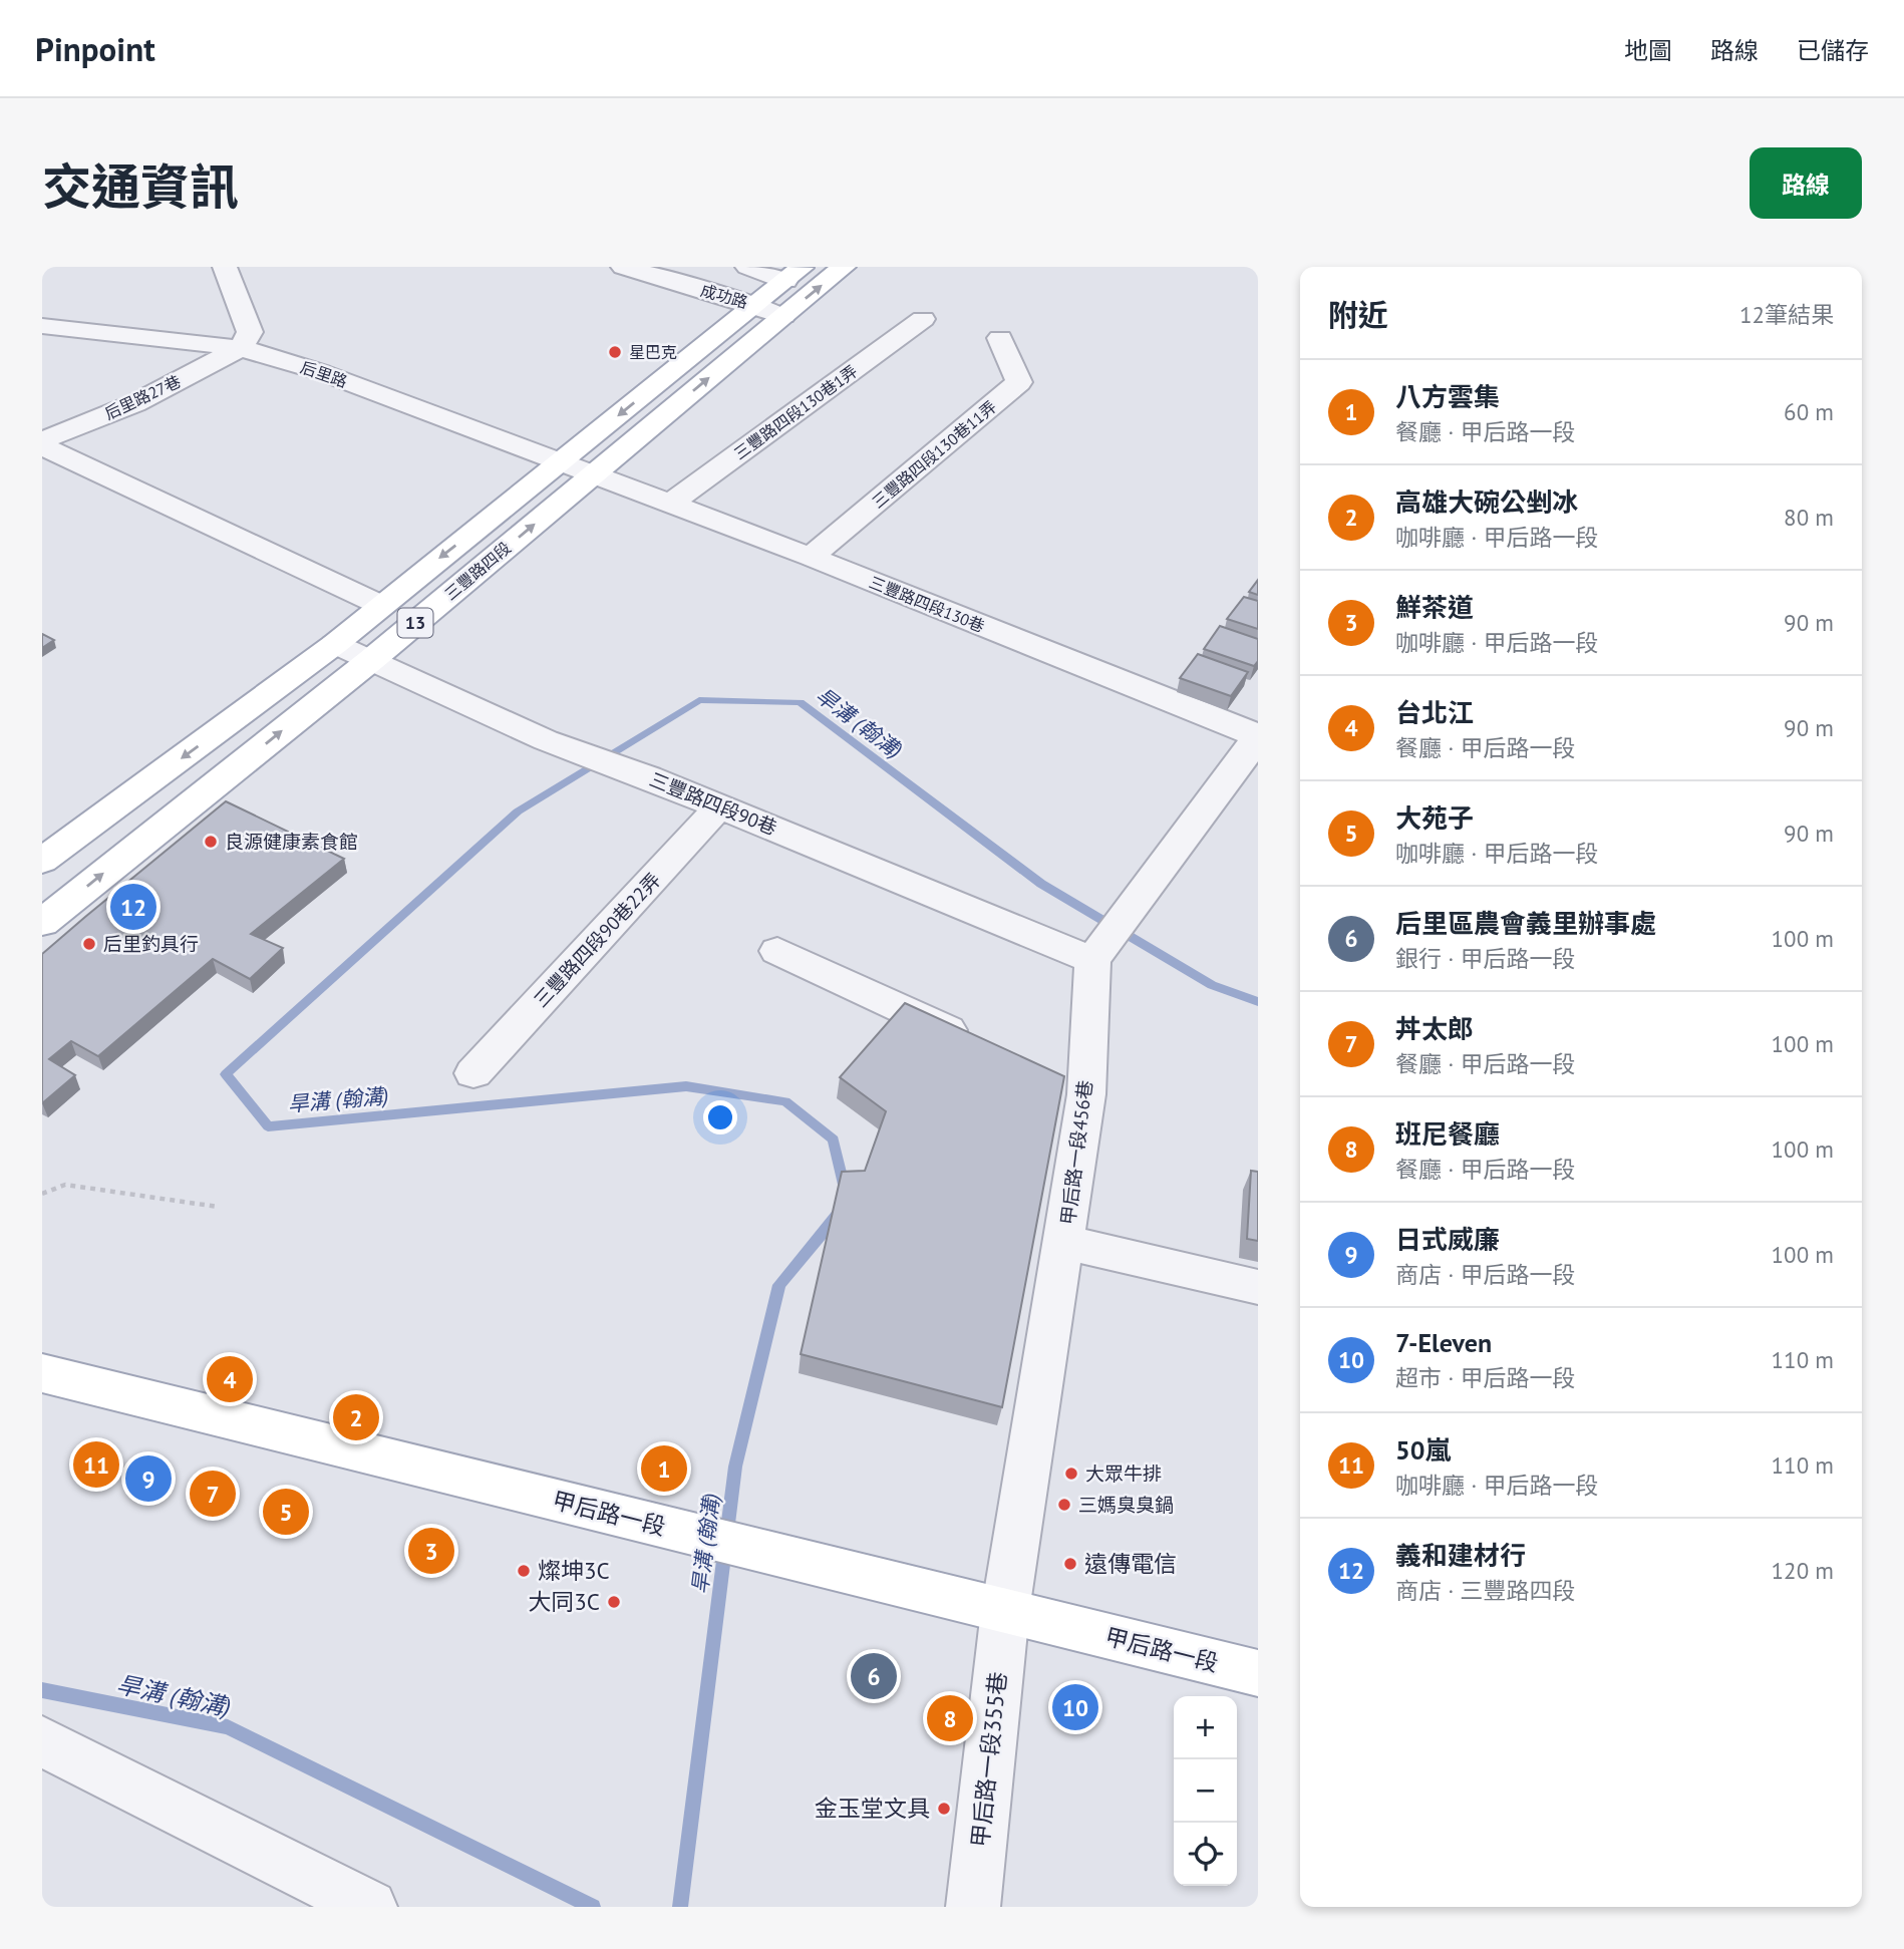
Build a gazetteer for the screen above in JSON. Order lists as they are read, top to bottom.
{
  "streets": {
    "main road": ["三豐路四段", "13", "甲后路一段"],
    "street": [
      "成功路",
      "后里路",
      "后里路27巷",
      "三豐路四段130巷1弄",
      "三豐路四段130巷11弄",
      "三豐路四段130巷",
      "三豐路四段90巷",
      "三豐路四段90巷22弄",
      "甲后路一段456巷",
      "甲后路一段355巷"
    ]
  },
  "crossings": [
    ["成功路", "三豐路四段"],
    ["后里路", "后里路27巷"],
    ["后里路", "三豐路四段"],
    ["后里路", "三豐路四段130巷"],
    ["三豐路四段130巷1弄", "三豐路四段130巷"],
    ["三豐路四段130巷11弄", "三豐路四段130巷"],
    ["三豐路四段", "三豐路四段130巷"],
    ["三豐路四段", "三豐路四段90巷"],
    ["三豐路四段130巷", "三豐路四段90巷"],
    ["三豐路四段130巷", "甲后路一段456巷"],
    ["三豐路四段90巷", "三豐路四段90巷22弄"],
    ["三豐路四段90巷", "甲后路一段456巷"],
    ["甲后路一段456巷", "甲后路一段"],
    ["甲后路一段456巷", "甲后路一段355巷"],
    ["甲后路一段", "甲后路一段355巷"]
  ],
  "water": ["旱溝 (翰溝)"],
  "places": [
    "星巴克",
    "良源健康素食館",
    "后里釣具行",
    "大眾牛排",
    "三媽臭臭鍋",
    "遠傳電信",
    "燦坤3C",
    "大同3C",
    "金玉堂文具"
  ],
  "page": {
    "header": "Pinpoint",
    "nav": ["地圖", "路線", "已儲存"],
    "title": "交通資訊",
    "buttons": "路線",
    "heading": ["附近", "12筆結果"],
    "list": [
      {
        "mark": "1",
        "name": "八方雲集",
        "note": "餐廳 · 甲后路一段",
        "value": "60 m"
      },
      {
        "mark": "2",
        "name": "高雄大碗公剉冰",
        "note": "咖啡廳 · 甲后路一段",
        "value": "80 m"
      },
      {
        "mark": "3",
        "name": "鮮茶道",
        "note": "咖啡廳 · 甲后路一段",
        "value": "90 m"
      },
      {
        "mark": "4",
        "name": "台北江",
        "note": "餐廳 · 甲后路一段",
        "value": "90 m"
      },
      {
        "mark": "5",
        "name": "大苑子",
        "note": "咖啡廳 · 甲后路一段",
        "value": "90 m"
      },
      {
        "mark": "6",
        "name": "后里區農會義里辦事處",
        "note": "銀行 · 甲后路一段",
        "value": "100 m"
      },
      {
        "mark": "7",
        "name": "丼太郎",
        "note": "餐廳 · 甲后路一段",
        "value": "100 m"
      },
      {
        "mark": "8",
        "name": "班尼餐廳",
        "note": "餐廳 · 甲后路一段",
        "value": "100 m"
      },
      {
        "mark": "9",
        "name": "日式威廉",
        "note": "商店 · 甲后路一段",
        "value": "100 m"
      },
      {
        "mark": "10",
        "name": "7-Eleven",
        "note": "超市 · 甲后路一段",
        "value": "110 m"
      },
      {
        "mark": "11",
        "name": "50嵐",
        "note": "咖啡廳 · 甲后路一段",
        "value": "110 m"
      },
      {
        "mark": "12",
        "name": "義和建材行",
        "note": "商店 · 三豐路四段",
        "value": "120 m"
      }
    ],
    "pins": [
      "12",
      "4",
      "2",
      "11",
      "1",
      "9",
      "7",
      "5",
      "3",
      "6",
      "10",
      "8"
    ],
    "map_buttons": ["+", "−"]
  }
}
